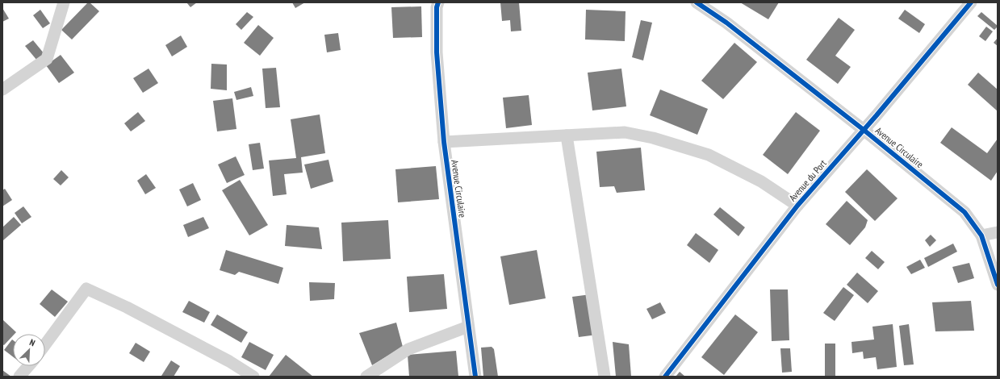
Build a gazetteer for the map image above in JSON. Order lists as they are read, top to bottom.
{
  "streets": {
    "street": ["Avenue Circulaire", "Avenue du Port"]
  },
  "crossings": [
    ["Avenue Circulaire", "Avenue du Port"]
  ],
  "north": "top right"
}
